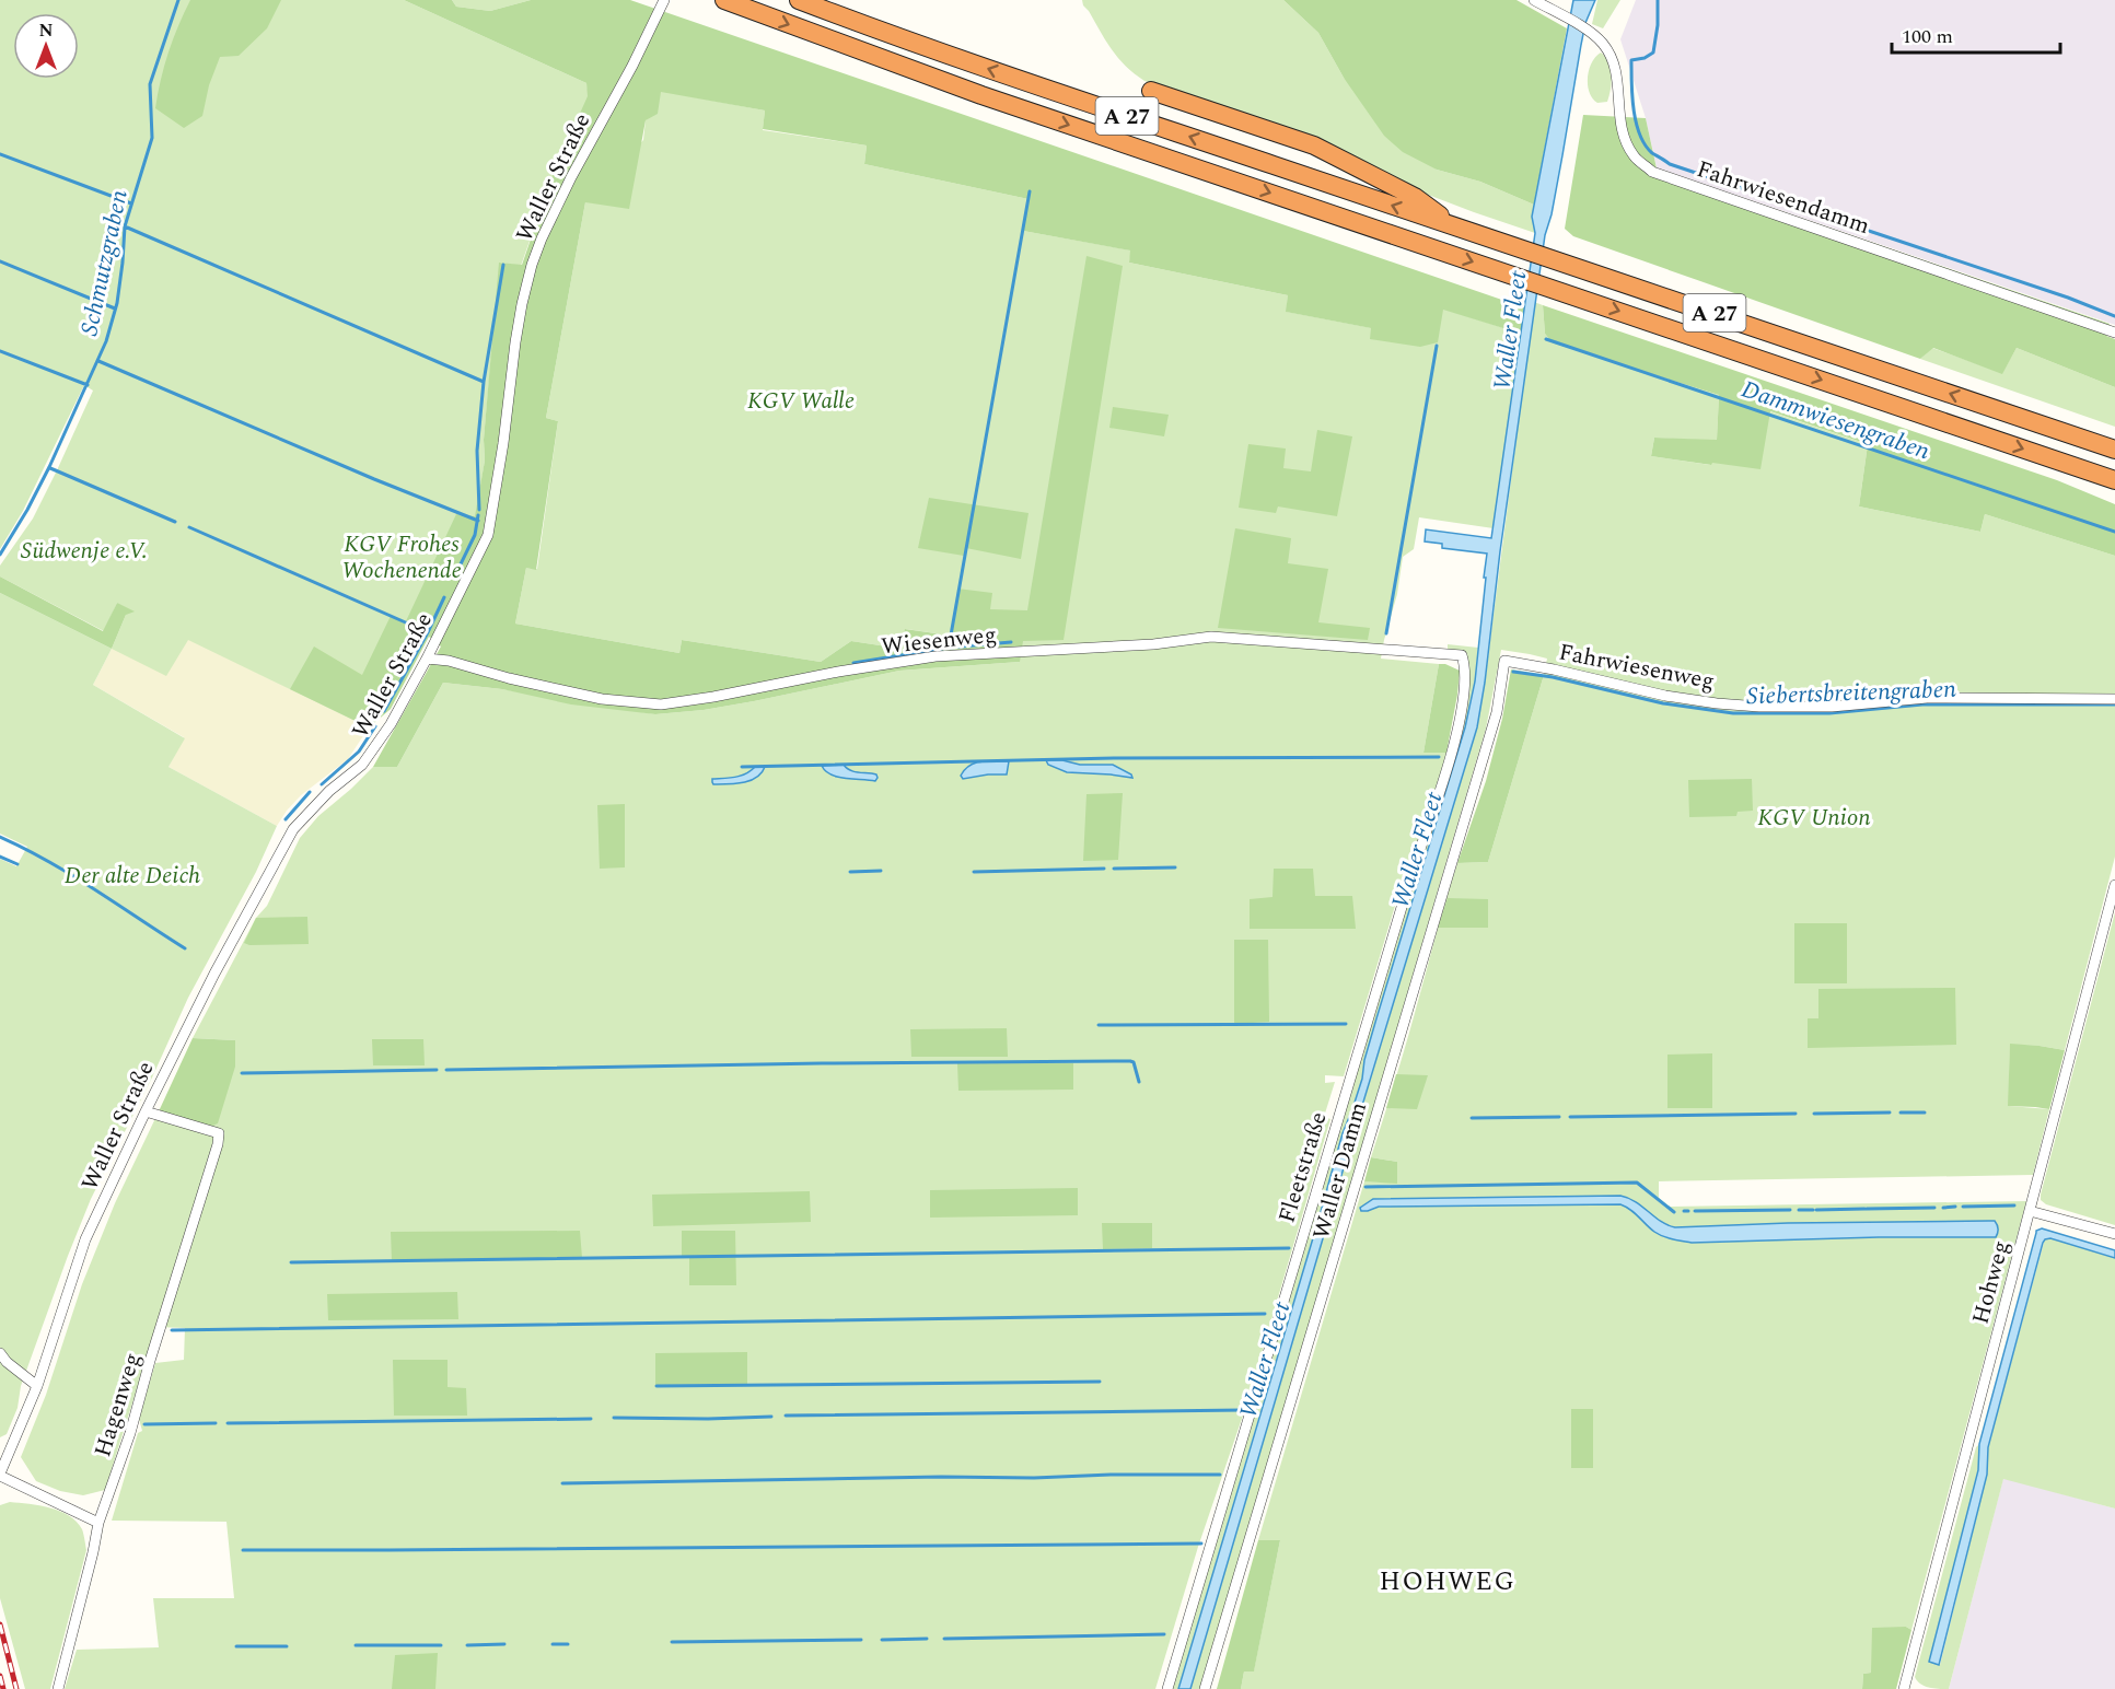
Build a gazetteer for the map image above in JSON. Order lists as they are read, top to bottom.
{
  "streets": {
    "highway": ["A 27"],
    "street": [
      "Waller Straße",
      "Fahrwiesendamm",
      "Wiesenweg",
      "Fahrwiesenweg",
      "Fleetstraße",
      "Waller Damm",
      "Hohweg",
      "Hagenweg"
    ]
  },
  "crossings": [
    ["Waller Straße", "Wiesenweg"],
    ["Waller Straße", "Hagenweg"],
    ["Wiesenweg", "Fleetstraße"],
    ["Fahrwiesenweg", "Waller Damm"]
  ],
  "districts": ["HOHWEG"],
  "water": [
    "Schmutzgraben",
    "Waller Fleet",
    "Dammwiesengraben",
    "Siebertsbreitengraben"
  ],
  "parks": [
    "KGV Walle",
    "KGV Frohes Wochenende",
    "Südwenje e.V.",
    "KGV Union",
    "Der alte Deich"
  ],
  "scale_bar": "100 m",
  "north": "top"
}
